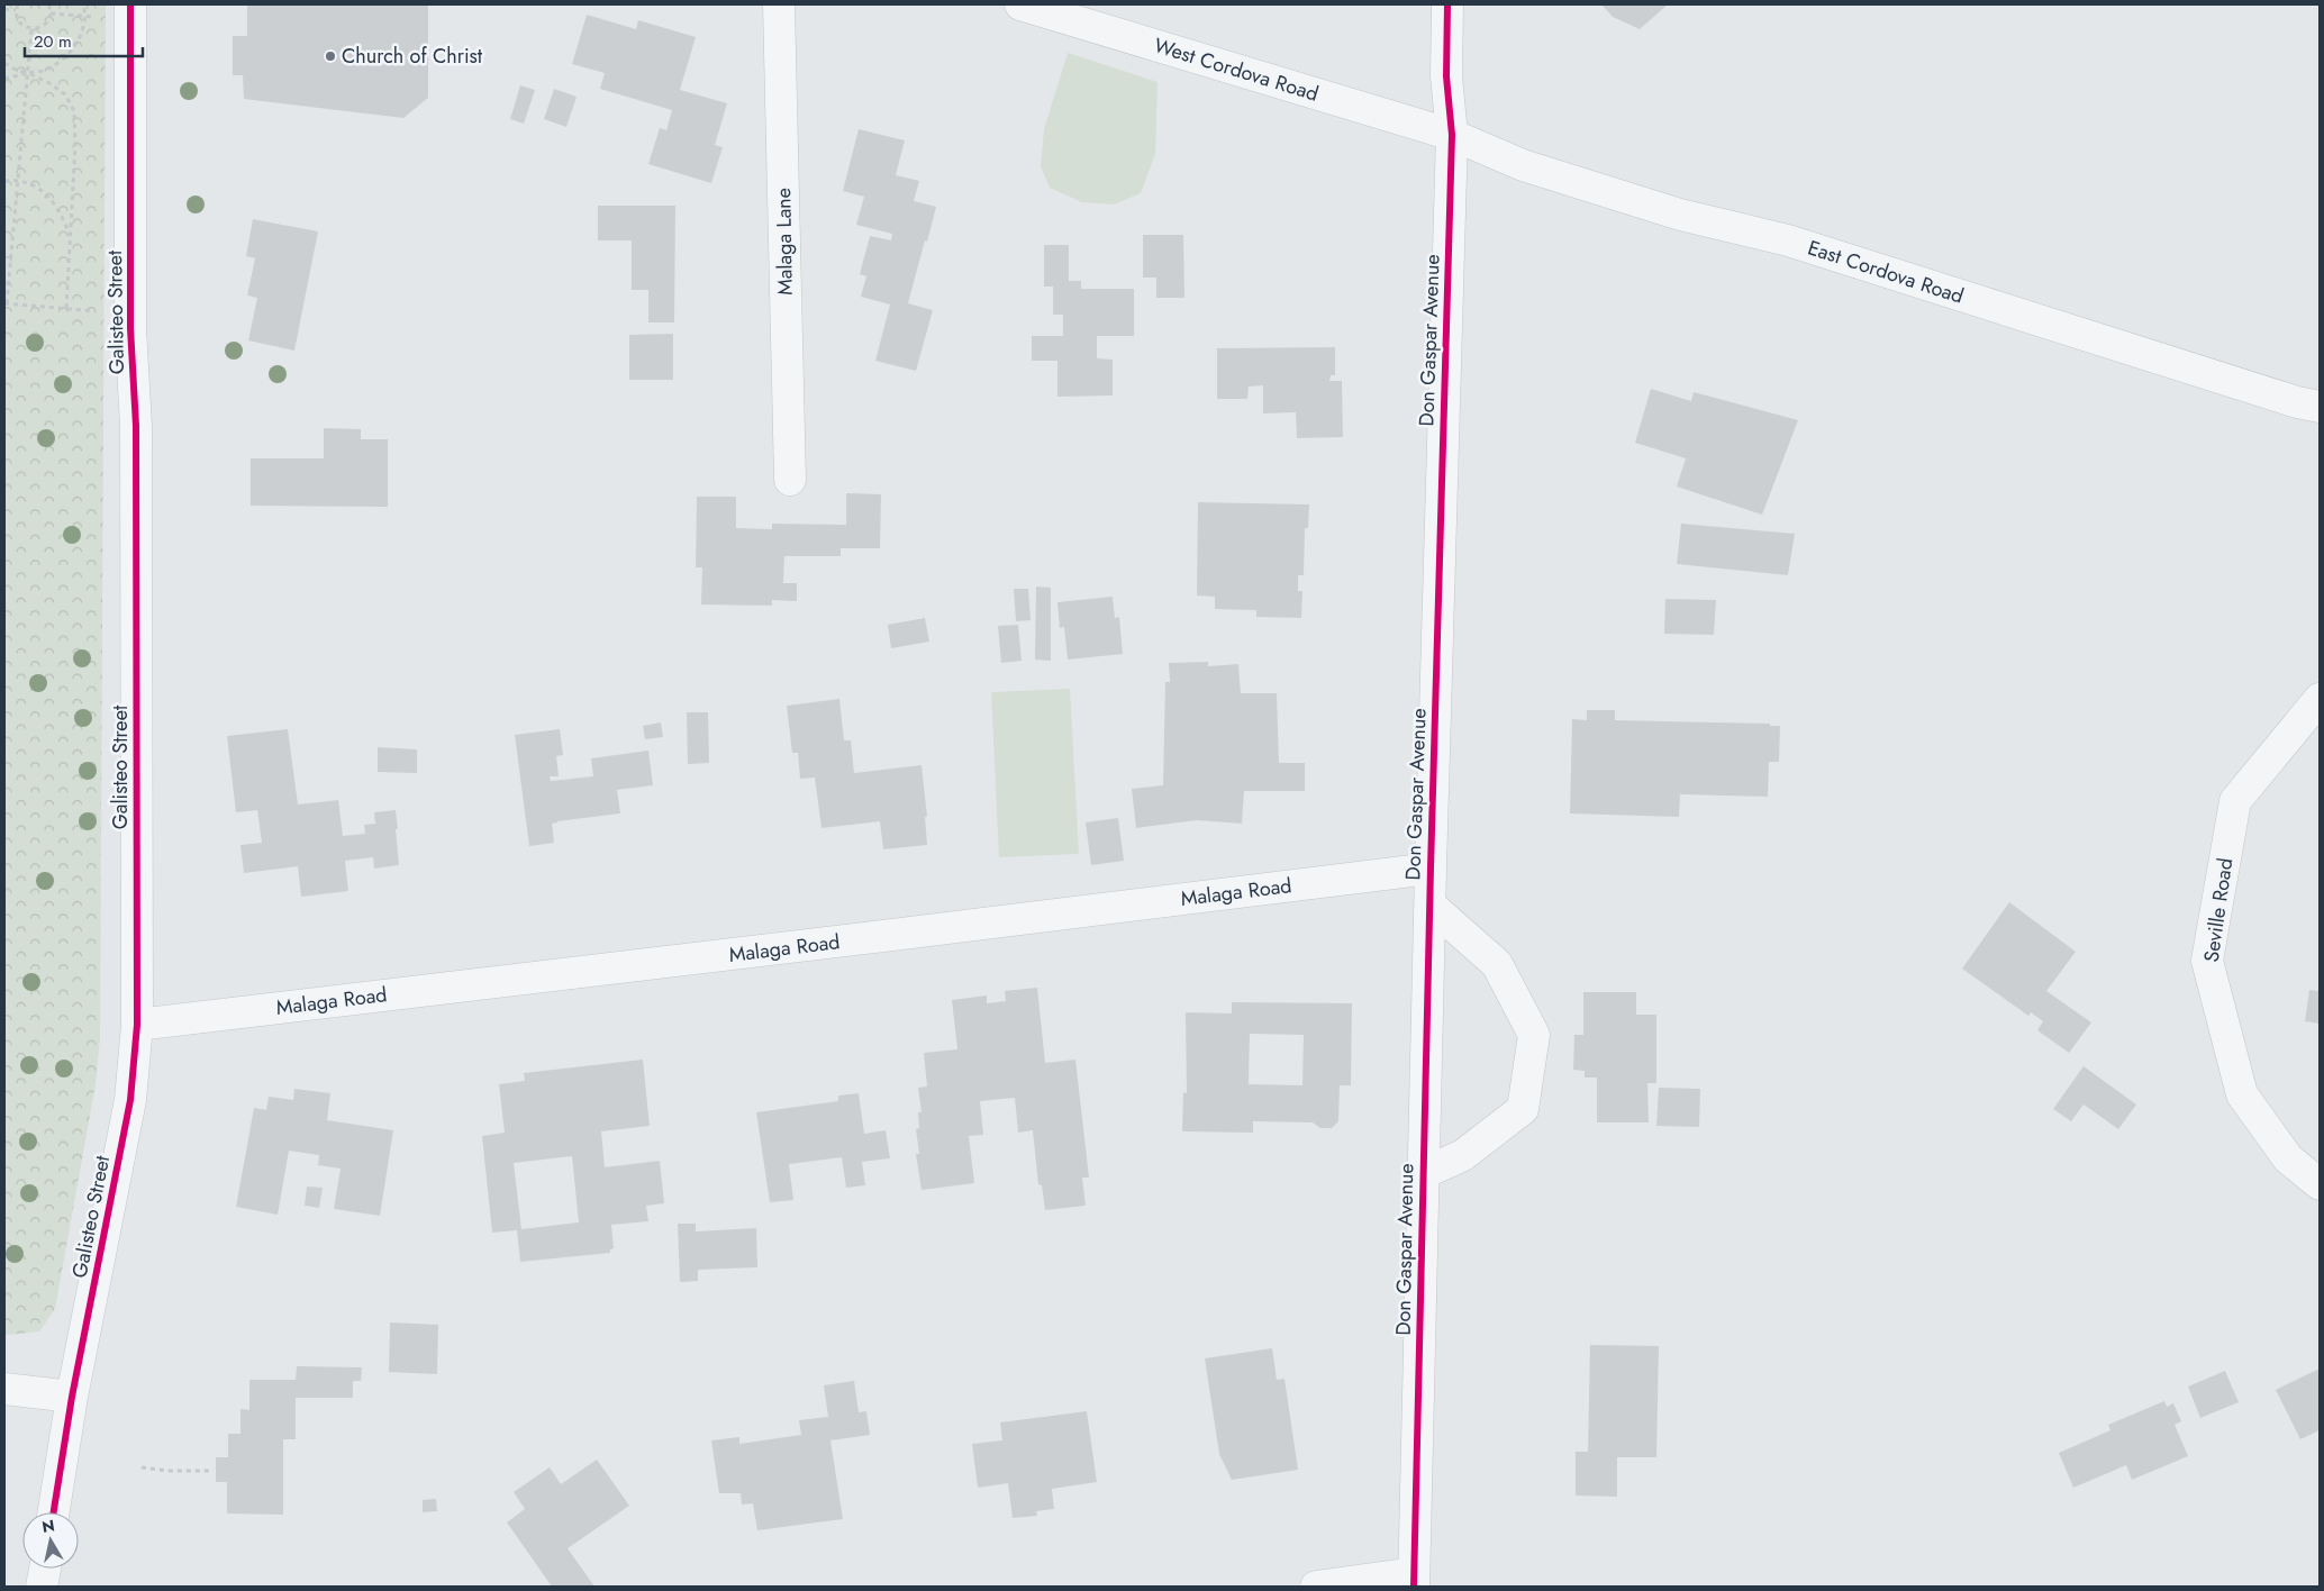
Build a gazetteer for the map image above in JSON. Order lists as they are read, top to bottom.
{
  "streets": {
    "street": [
      "West Cordova Road",
      "Malaga Lane",
      "East Cordova Road",
      "Galisteo Street",
      "Don Gaspar Avenue",
      "Malaga Road",
      "Seville Road"
    ]
  },
  "crossings": [
    ["West Cordova Road", "East Cordova Road"],
    ["West Cordova Road", "Don Gaspar Avenue"],
    ["East Cordova Road", "Don Gaspar Avenue"],
    ["Galisteo Street", "Malaga Road"],
    ["Don Gaspar Avenue", "Malaga Road"]
  ],
  "places": ["Church of Christ"],
  "scale_bar": "20 m",
  "north": "top"
}
